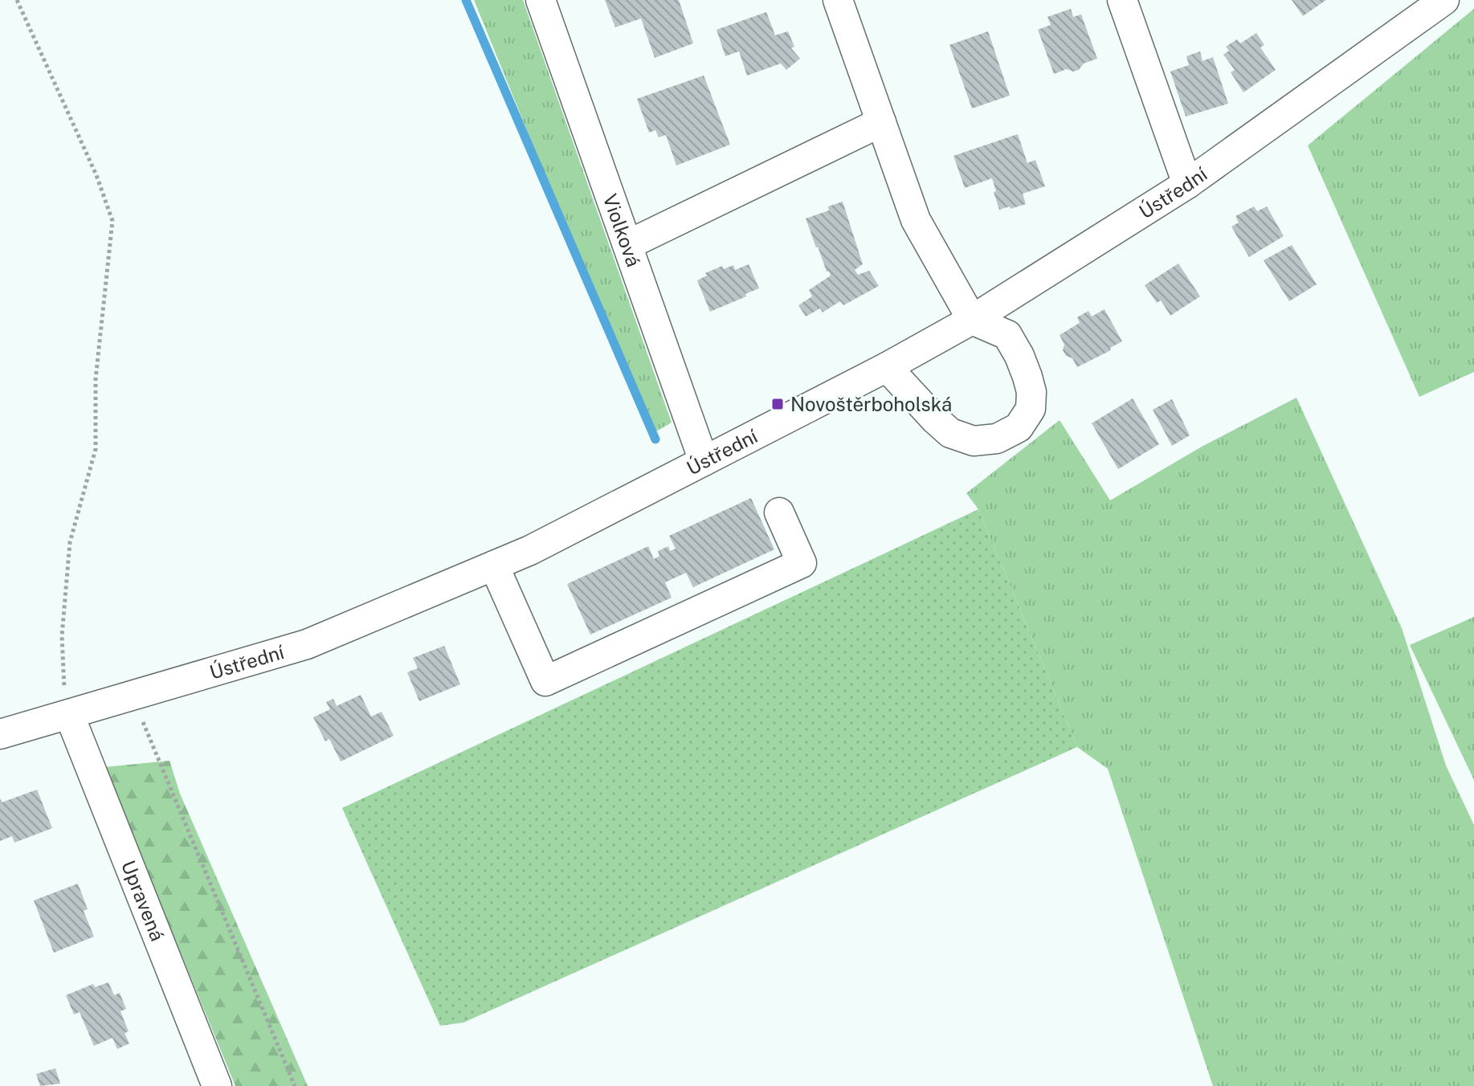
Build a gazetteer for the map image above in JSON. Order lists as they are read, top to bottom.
{
  "streets": {
    "street": ["Ústřední", "Violková", "Upravená"]
  },
  "crossings": [
    ["Ústřední", "Violková"],
    ["Ústřední", "Upravená"]
  ],
  "places": {
    "transit": ["Novoštěrboholská"]
  }
}
